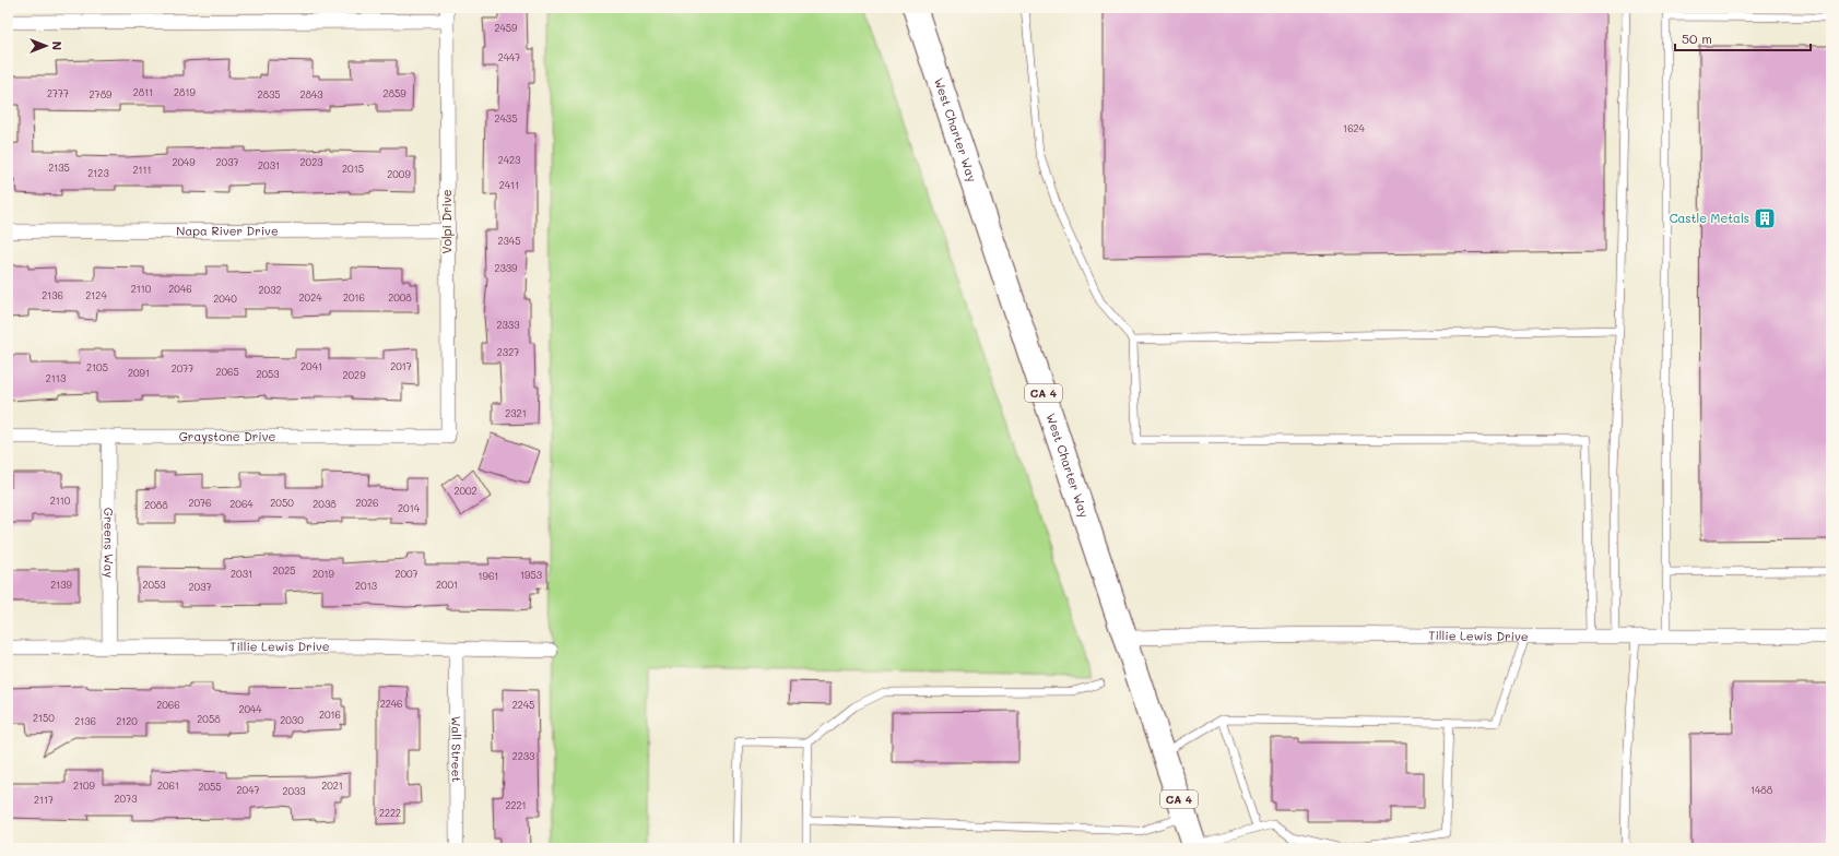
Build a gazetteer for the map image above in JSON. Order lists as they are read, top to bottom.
{
  "streets": {
    "highway": ["West Charter Way", "CA 4"],
    "street": [
      "Volpi Drive",
      "Napa River Drive",
      "Graystone Drive",
      "Greens Way",
      "Tillie Lewis Drive",
      "Wall Street"
    ]
  },
  "crossings": [
    ["West Charter Way", "Tillie Lewis Drive"],
    ["Volpi Drive", "Napa River Drive"],
    ["Volpi Drive", "Graystone Drive"],
    ["Graystone Drive", "Greens Way"],
    ["Greens Way", "Tillie Lewis Drive"],
    ["Tillie Lewis Drive", "Wall Street"]
  ],
  "places": {
    "building": ["Castle Metals"]
  },
  "house_numbers": [
    "2459",
    "2447",
    "2811",
    "2819",
    "2777",
    "2859",
    "2789",
    "2835",
    "2843",
    "2435",
    "1624",
    "2423",
    "2049",
    "2037",
    "2023",
    "2031",
    "2135",
    "2015",
    "2111",
    "2123",
    "2009",
    "2411",
    "2345",
    "2339",
    "2110",
    "2046",
    "2032",
    "2136",
    "2124",
    "2024",
    "2016",
    "2008",
    "2040",
    "2333",
    "2327",
    "2041",
    "2017",
    "2105",
    "2077",
    "2065",
    "2091",
    "2053",
    "2029",
    "2113",
    "2321",
    "2002",
    "2110",
    "2076",
    "2050",
    "2026",
    "2064",
    "2038",
    "2088",
    "2014",
    "2025",
    "2031",
    "2019",
    "2007",
    "1953",
    "1961",
    "2139",
    "2053",
    "2001",
    "2013",
    "2037",
    "2246",
    "2066",
    "2245",
    "2044",
    "2016",
    "2150",
    "2058",
    "2030",
    "2136",
    "2120",
    "2233",
    "2109",
    "2061",
    "2021",
    "2055",
    "2047",
    "1488",
    "2033",
    "2073",
    "2117",
    "2221",
    "2222"
  ],
  "scale_bar": "50 m",
  "north": "right"
}
